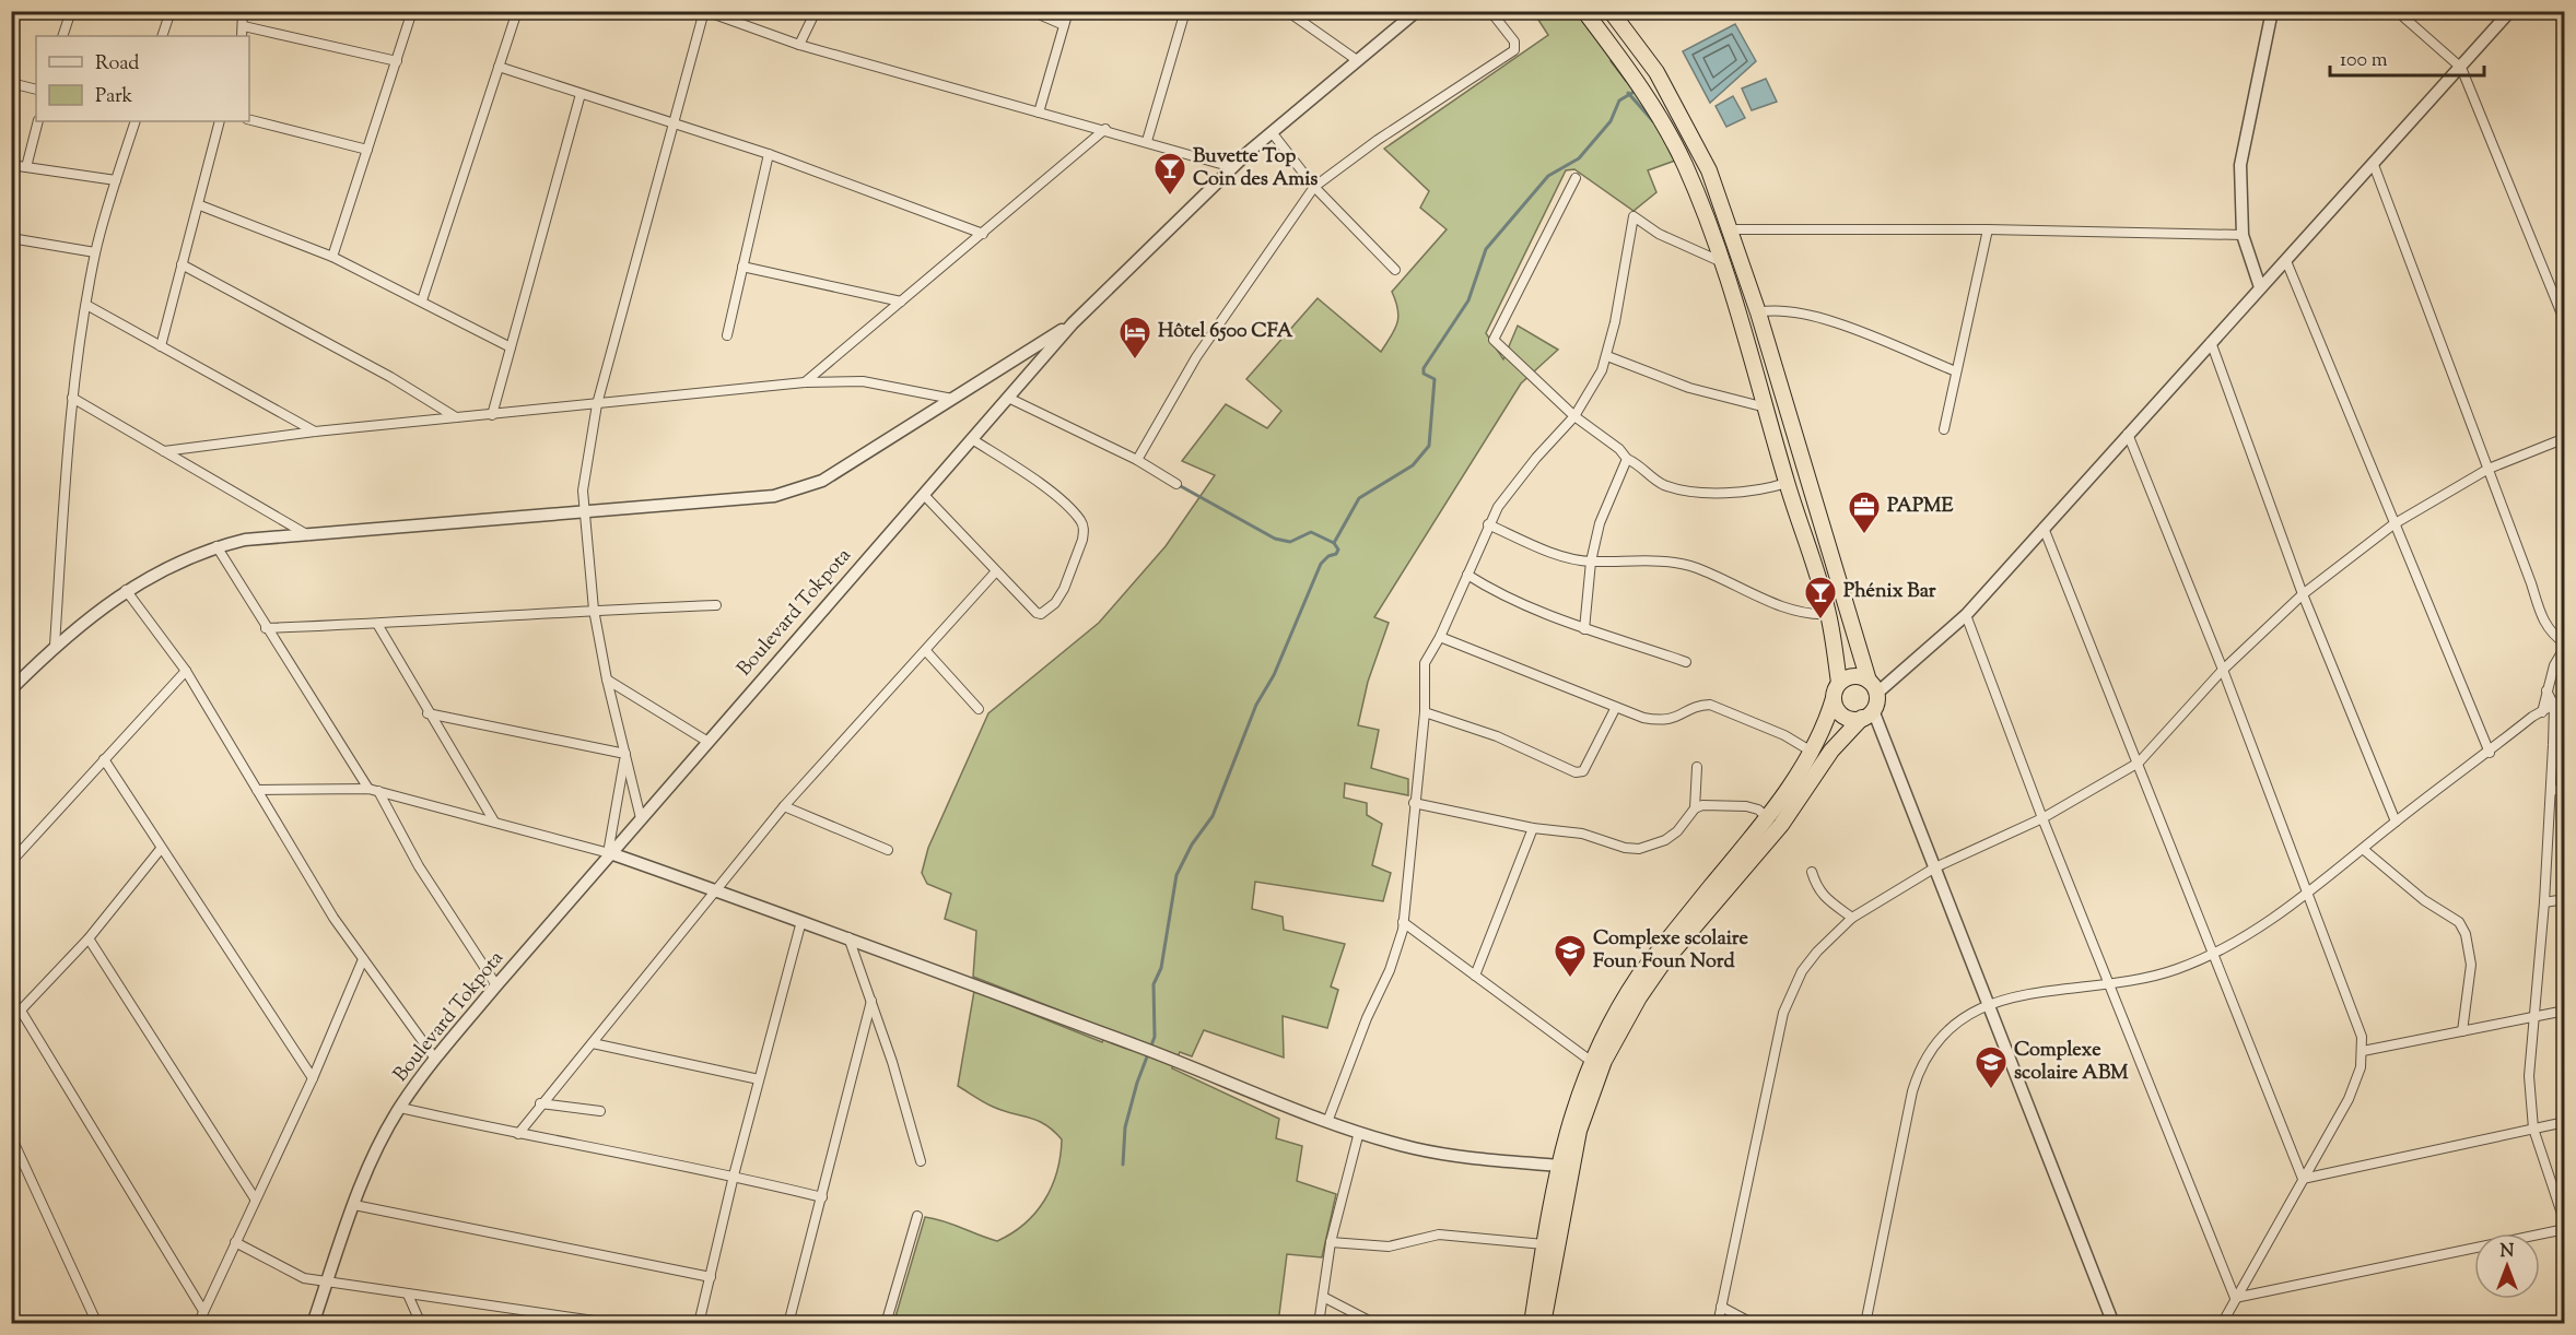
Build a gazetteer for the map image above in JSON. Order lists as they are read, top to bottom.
{
  "streets": {
    "street": ["Boulevard Tokpota"]
  },
  "places": {
    "bar": ["Buvette Top Coin des Amis", "Phénix Bar"],
    "hotel": ["Hôtel 6500 CFA"],
    "office": ["PAPME"],
    "school or university": ["Complexe scolaire Foun Foun Nord", "Complexe scolaire ABM"]
  },
  "legend": ["Road", "Park"],
  "scale_bar": "100 m",
  "north": "top"
}
